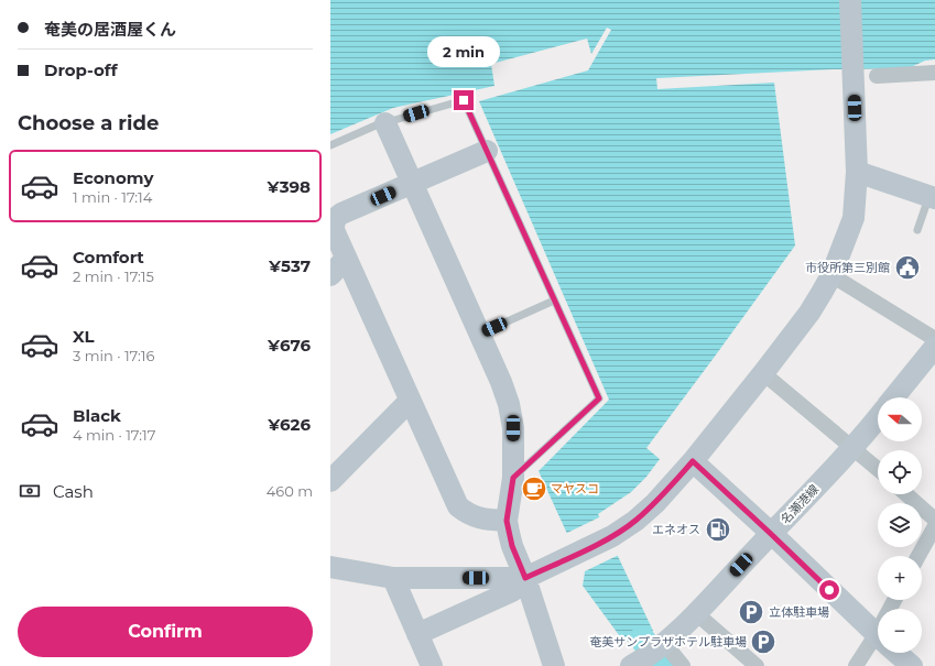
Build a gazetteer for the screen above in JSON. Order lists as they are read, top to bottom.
{
  "streets": {
    "street": ["名瀬港線"]
  },
  "places": {
    "public building": ["市役所第三別館"],
    "cafe": ["マヤスコ"],
    "fuel station": ["エネオス"],
    "parking": ["立体駐車場", "奄美サンプラザホテル駐車場"]
  },
  "north": "left",
  "page": {
    "banner": ["奄美の居酒屋くん", "Drop-off"],
    "bubble": "2 min",
    "heading": "Choose a ride",
    "list": [
      {
        "name": "Economy",
        "note": "1 min · 17:14",
        "value": "¥398"
      },
      {
        "name": "Comfort",
        "note": "2 min · 17:15",
        "value": "¥537"
      },
      {
        "name": "XL",
        "note": "3 min · 17:16",
        "value": "¥676"
      },
      {
        "name": "Black",
        "note": "4 min · 17:17",
        "value": "¥626"
      }
    ],
    "map_buttons": ["+", "−"],
    "pay": ["Cash", "460 m"],
    "buttons": "Confirm"
  }
}
